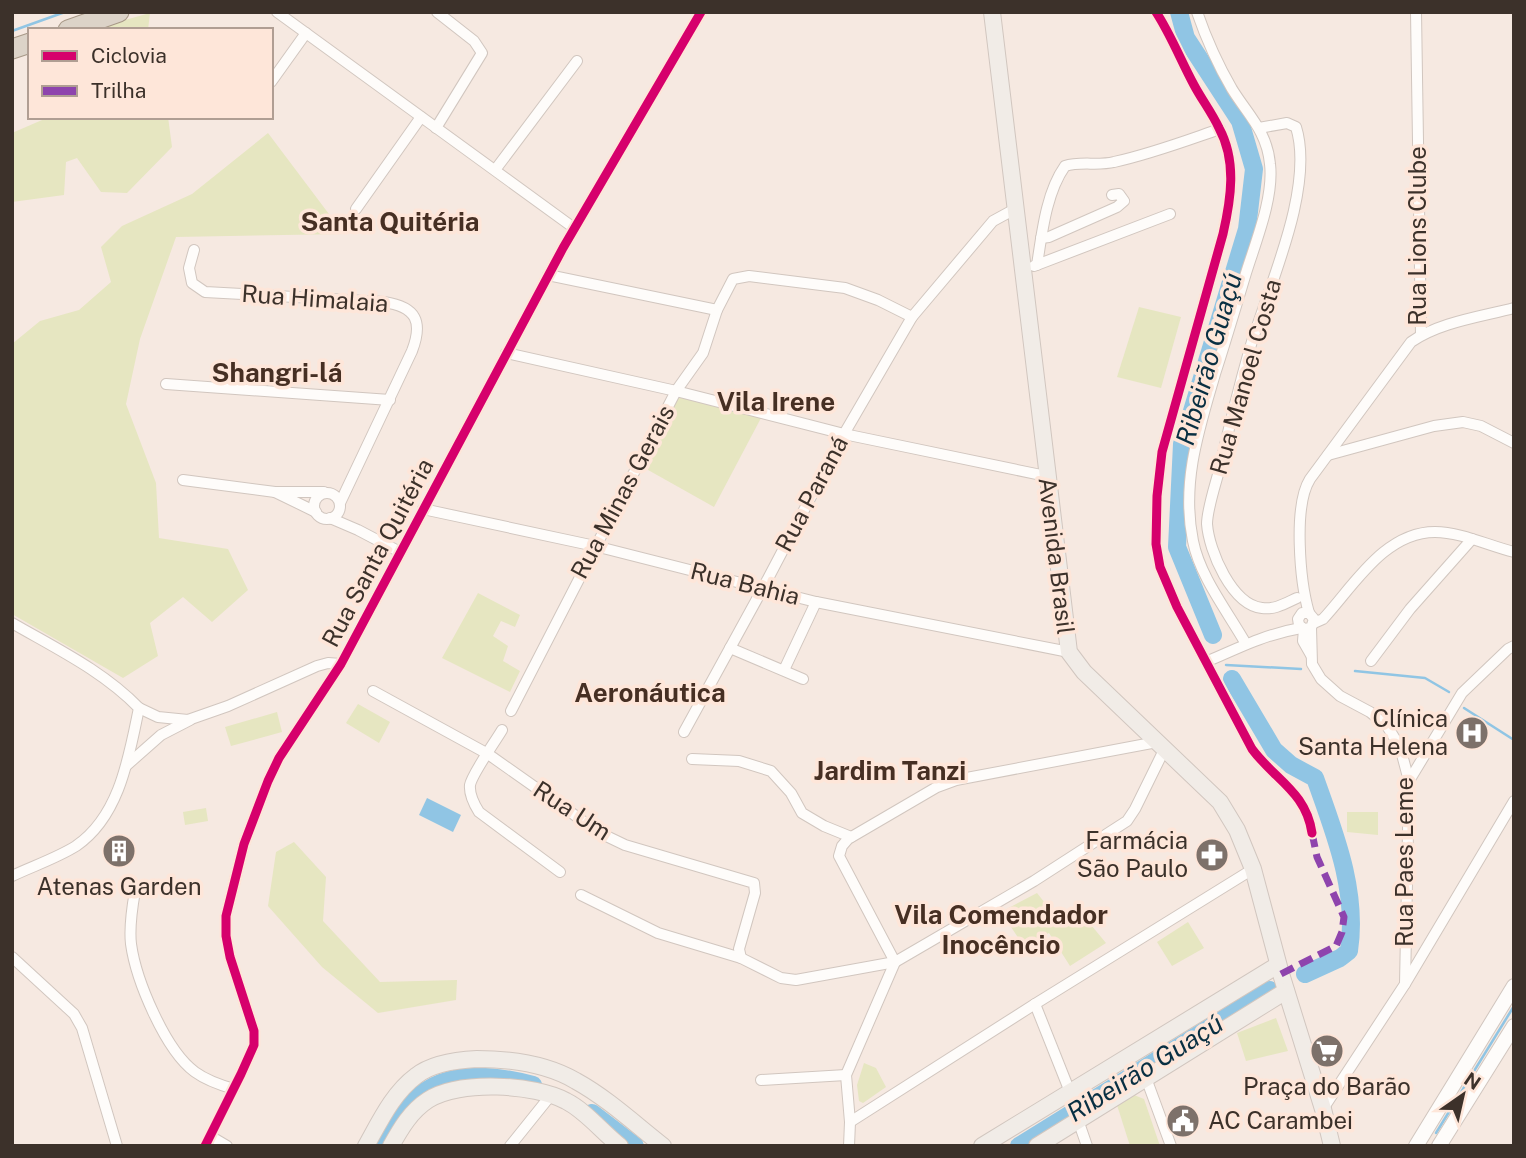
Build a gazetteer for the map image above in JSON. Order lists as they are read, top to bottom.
{
  "streets": {
    "main road": ["Avenida Brasil"],
    "street": [
      "Rua Lions Clube",
      "Rua Himalaia",
      "Rua Manoel Costa",
      "Rua Minas Gerais",
      "Rua Paraná",
      "Rua Santa Quitéria",
      "Rua Bahia",
      "Rua Um",
      "Rua Paes Leme"
    ]
  },
  "crossings": [
    ["Rua Lions Clube", "Rua Manoel Costa"],
    ["Rua Lions Clube", "Rua Paes Leme"],
    ["Rua Minas Gerais", "Rua Paraná"],
    ["Rua Minas Gerais", "Rua Bahia"],
    ["Rua Paraná", "Avenida Brasil"],
    ["Rua Paraná", "Rua Bahia"],
    ["Rua Santa Quitéria", "Rua Bahia"],
    ["Avenida Brasil", "Rua Bahia"]
  ],
  "districts": [
    "Santa Quitéria",
    "Shangri-lá",
    "Vila Irene",
    "Aeronáutica",
    "Jardim Tanzi",
    "Vila Comendador Inocêncio"
  ],
  "water": ["Ribeirão Guaçú"],
  "places": {
    "hospital": ["Clínica Santa Helena"],
    "building": ["Atenas Garden"],
    "pharmacy": ["Farmácia São Paulo"],
    "supermarket": ["Praça do Barão"],
    "public building": ["AC Carambei"]
  },
  "legend": ["Ciclovia", "Trilha"],
  "north": "top right"
}
